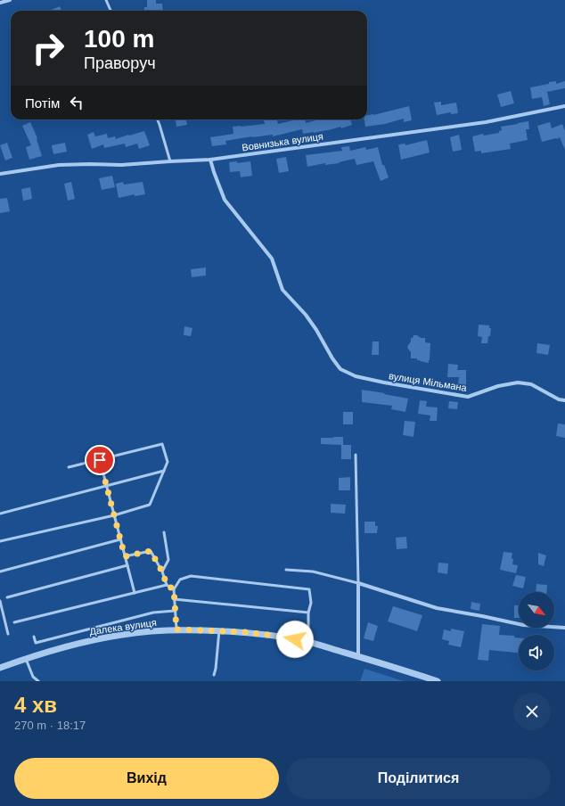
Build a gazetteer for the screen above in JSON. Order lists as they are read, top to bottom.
{
  "streets": {
    "street": ["Вовнизька вулиця", "вулиця Мільмана", "Далека вулиця"]
  },
  "crossings": [
    ["Вовнизька вулиця", "вулиця Мільмана"]
  ],
  "north": "bottom right",
  "page": {
    "turn": ["100 m", "Праворуч"],
    "then": "Потім",
    "heading": ["4 хв", "270 m · 18:17"],
    "buttons": ["Вихід", "Поділитися"]
  }
}
